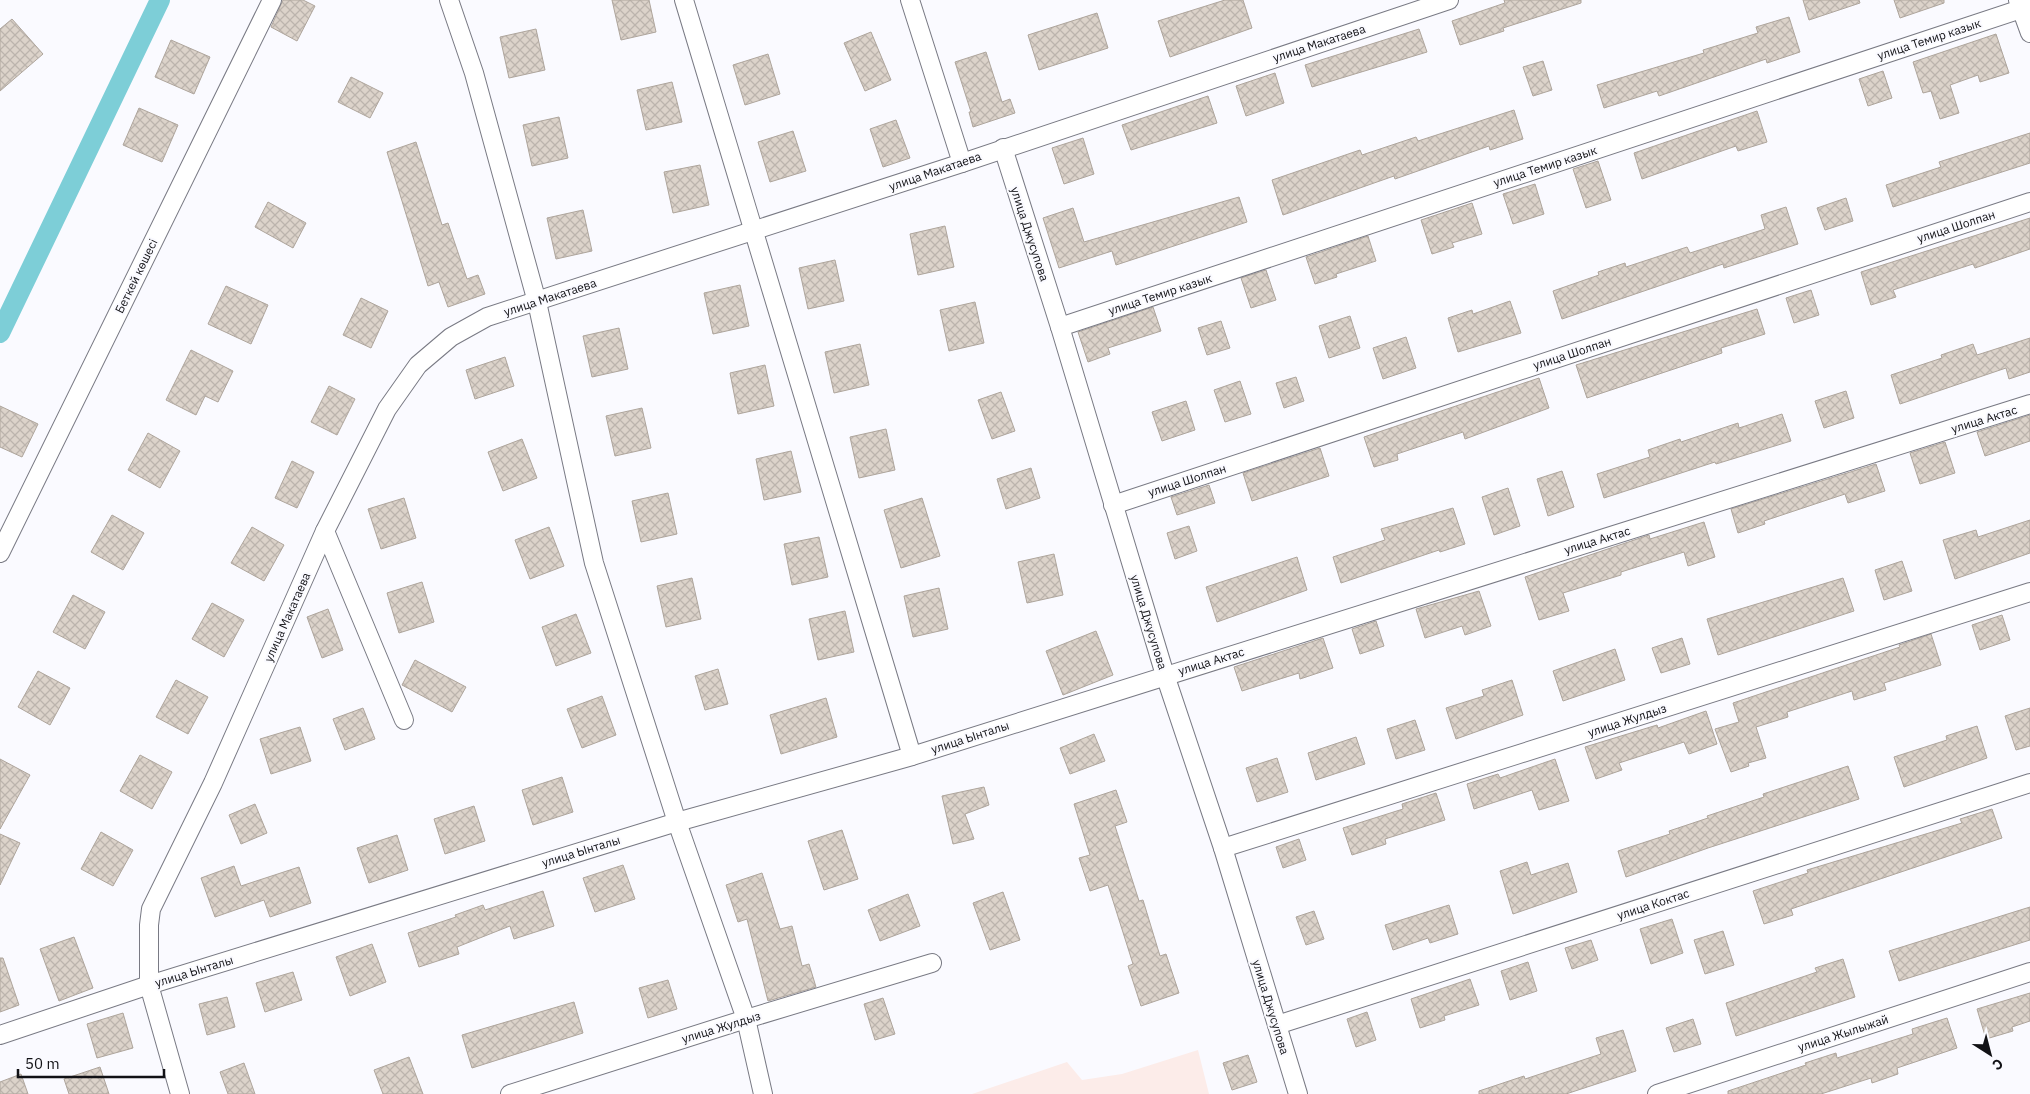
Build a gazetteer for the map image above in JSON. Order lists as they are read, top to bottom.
{
  "streets": {
    "street": [
      "улица Темир казык",
      "улица Макатаева",
      "улица Шолпан",
      "улица Джусупова",
      "Беткей көшесі",
      "улица Актас",
      "улица Жулдыз",
      "улица Ынталы",
      "улица Коктас",
      "улица Жылыжай"
    ]
  },
  "crossings": [
    ["улица Темир казык", "улица Джусупова"],
    ["улица Макатаева", "улица Джусупова"],
    ["улица Макатаева", "улица Ынталы"],
    ["улица Шолпан", "улица Джусупова"],
    ["улица Джусупова", "улица Актас"],
    ["улица Джусупова", "улица Жулдыз"],
    ["улица Джусупова", "улица Ынталы"],
    ["улица Джусупова", "улица Коктас"],
    ["улица Актас", "улица Ынталы"]
  ],
  "scale_bar": "50 m",
  "north": "bottom right"
}
